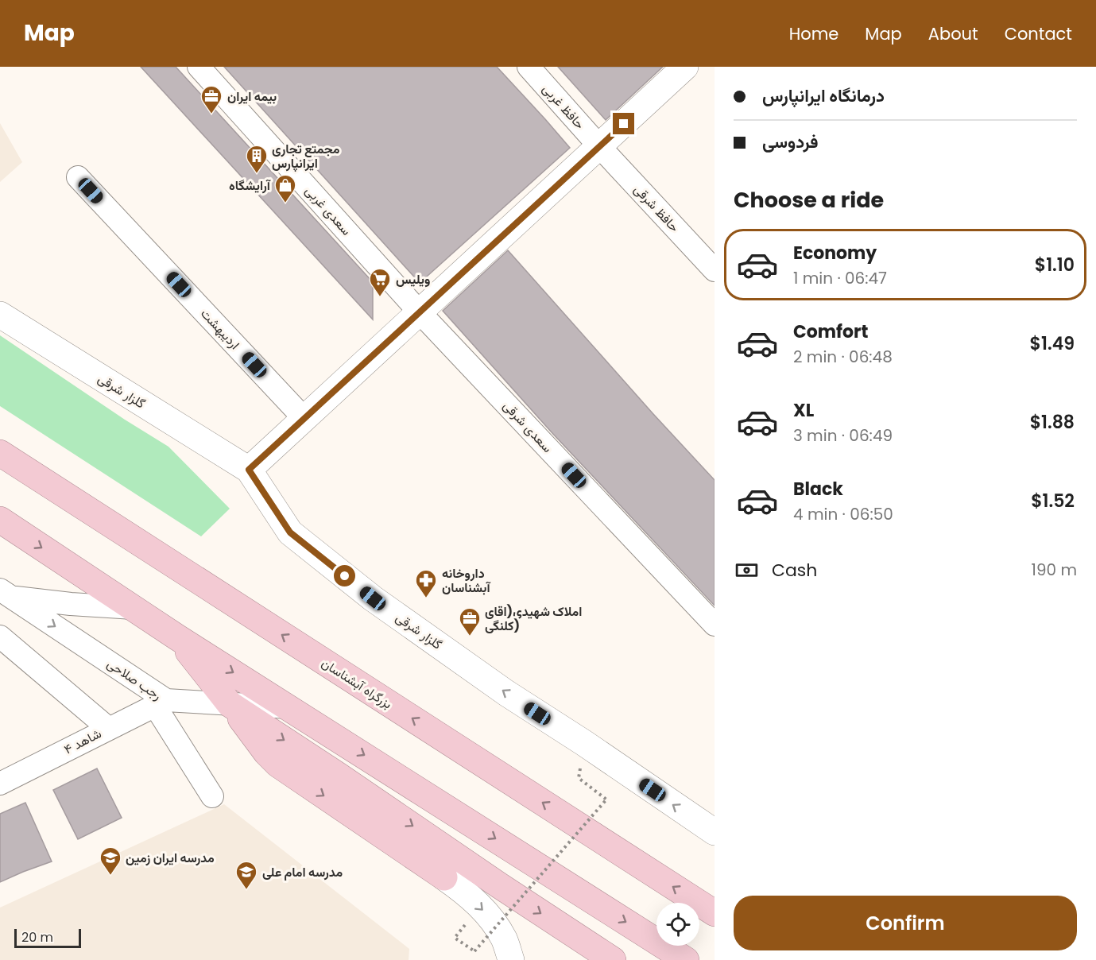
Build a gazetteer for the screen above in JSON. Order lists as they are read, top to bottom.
{
  "streets": {
    "highway": ["بزرگراه آبشناسان"],
    "street": [
      "حافظ غربی",
      "حافظ شرقی",
      "سعدی غربی",
      "اردیبهشت",
      "گلزار شرقی",
      "سعدی شرقی",
      "رجب صلاحی",
      "شاهد ۴"
    ]
  },
  "crossings": [
    ["حافظ غربی", "حافظ شرقی"],
    ["سعدی غربی", "سعدی شرقی"],
    ["رجب صلاحی", "شاهد ۴"]
  ],
  "one_way": ["گلزار شرقی"],
  "places": {
    "office": ["بیمه ایران", "املاک شهیدی(اقای کلنگی)"],
    "building": ["مجمتع تجاری ایرانپارس"],
    "shop": ["آرایشگاه"],
    "supermarket": ["ویلیس"],
    "pharmacy": ["داروخانه آبشناسان"],
    "school or university": ["مدرسه ایران زمین", "مدرسه امام علی"]
  },
  "scale_bar": "20 m",
  "page": {
    "header": "Map",
    "nav": [
      "Home",
      "Map",
      "About",
      "Contact"
    ],
    "banner": ["درمانگاه ایرانپارس", "فردوسی"],
    "heading": "Choose a ride",
    "list": [
      {
        "name": "Economy",
        "note": "1 min · 06:47",
        "value": "$1.10"
      },
      {
        "name": "Comfort",
        "note": "2 min · 06:48",
        "value": "$1.49"
      },
      {
        "name": "XL",
        "note": "3 min · 06:49",
        "value": "$1.88"
      },
      {
        "name": "Black",
        "note": "4 min · 06:50",
        "value": "$1.52"
      }
    ],
    "pay": ["Cash", "190 m"],
    "buttons": "Confirm",
    "scale": "20 m"
  }
}
